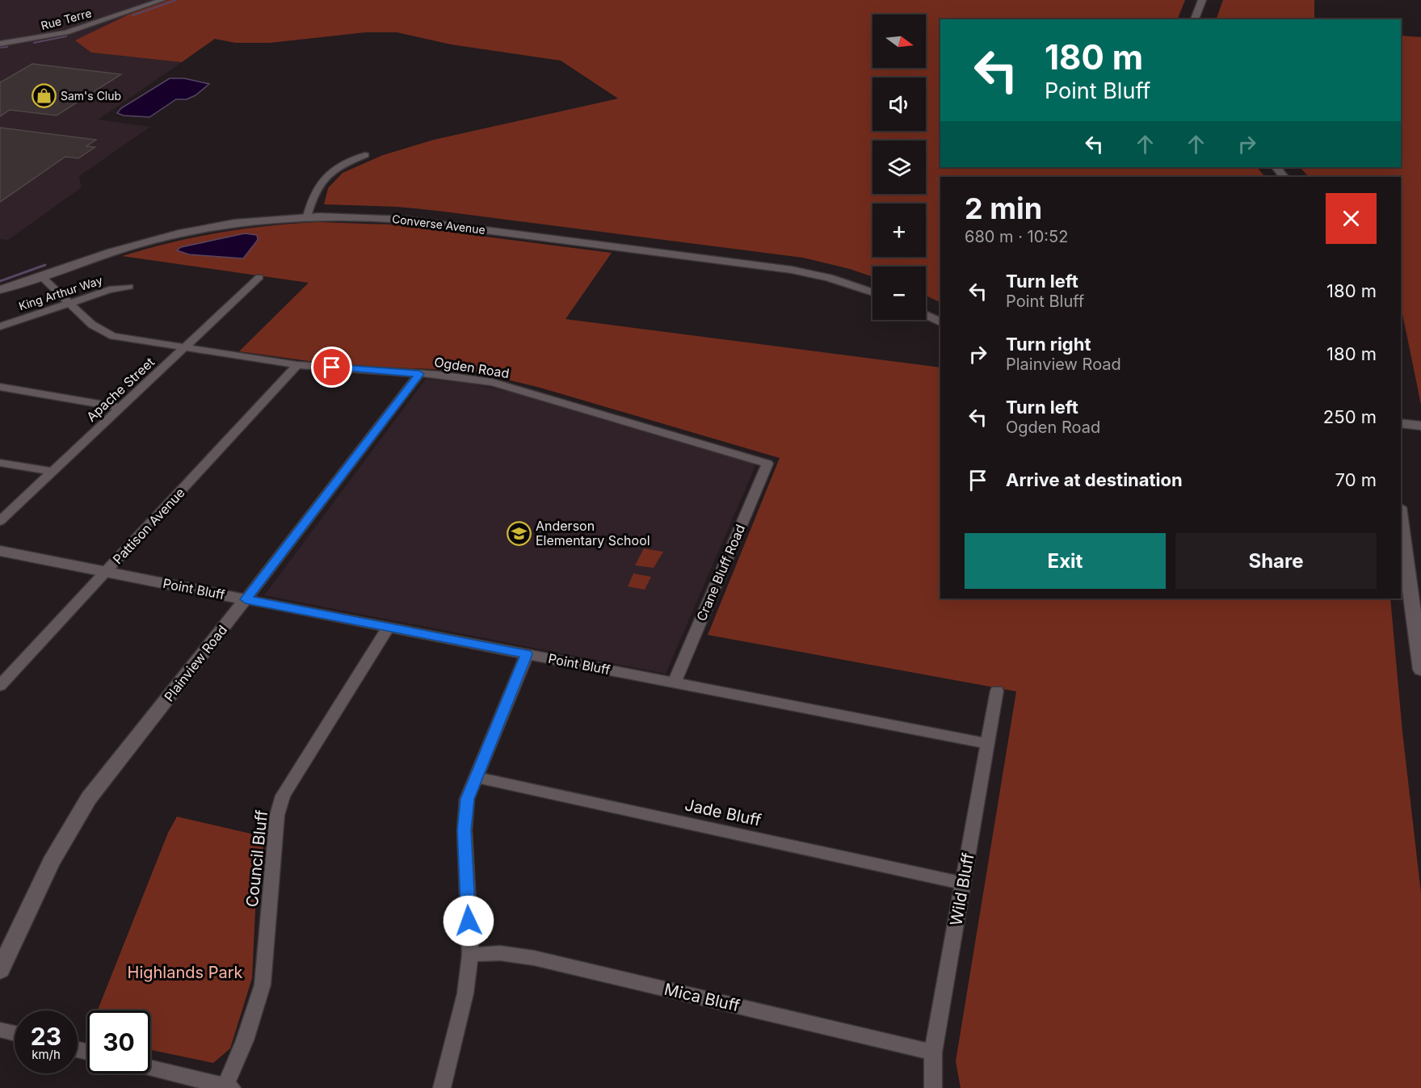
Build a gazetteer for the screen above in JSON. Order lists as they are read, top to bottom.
{
  "streets": {
    "main road": ["Converse Avenue", "Point Bluff", "Plainview Road"],
    "street": [
      "Rue Terre",
      "King Arthur Way",
      "Ogden Road",
      "Apache Street",
      "Pattison Avenue",
      "Crane Bluff Road",
      "Jade Bluff",
      "Council Bluff",
      "Wild Bluff",
      "Mica Bluff"
    ]
  },
  "crossings": [
    ["Converse Avenue", "Ogden Road"],
    ["King Arthur Way", "Ogden Road"],
    ["Ogden Road", "Apache Street"],
    ["Ogden Road", "Pattison Avenue"],
    ["Ogden Road", "Crane Bluff Road"],
    ["Ogden Road", "Plainview Road"],
    ["Pattison Avenue", "Point Bluff"],
    ["Crane Bluff Road", "Point Bluff"],
    ["Point Bluff", "Plainview Road"],
    ["Point Bluff", "Council Bluff"],
    ["Point Bluff", "Wild Bluff"],
    ["Jade Bluff", "Wild Bluff"],
    ["Wild Bluff", "Mica Bluff"]
  ],
  "parks": ["Highlands Park"],
  "places": {
    "shop": ["Sam's Club"],
    "school or university": ["Anderson Elementary School"]
  },
  "north": "right",
  "page": {
    "map_buttons": ["+", "−"],
    "turn": ["180 m", "Point Bluff"],
    "heading": ["2 min", "680 m · 10:52"],
    "list": [
      {
        "name": "Turn left",
        "note": "Point Bluff",
        "value": "180 m"
      },
      {
        "name": "Turn right",
        "note": "Plainview Road",
        "value": "180 m"
      },
      {
        "name": "Turn left",
        "note": "Ogden Road",
        "value": "250 m"
      },
      {
        "name": "Arrive at destination",
        "value": "70 m"
      }
    ],
    "buttons": ["Exit", "Share"],
    "speed": "23 km/h",
    "limit": "30"
  }
}
